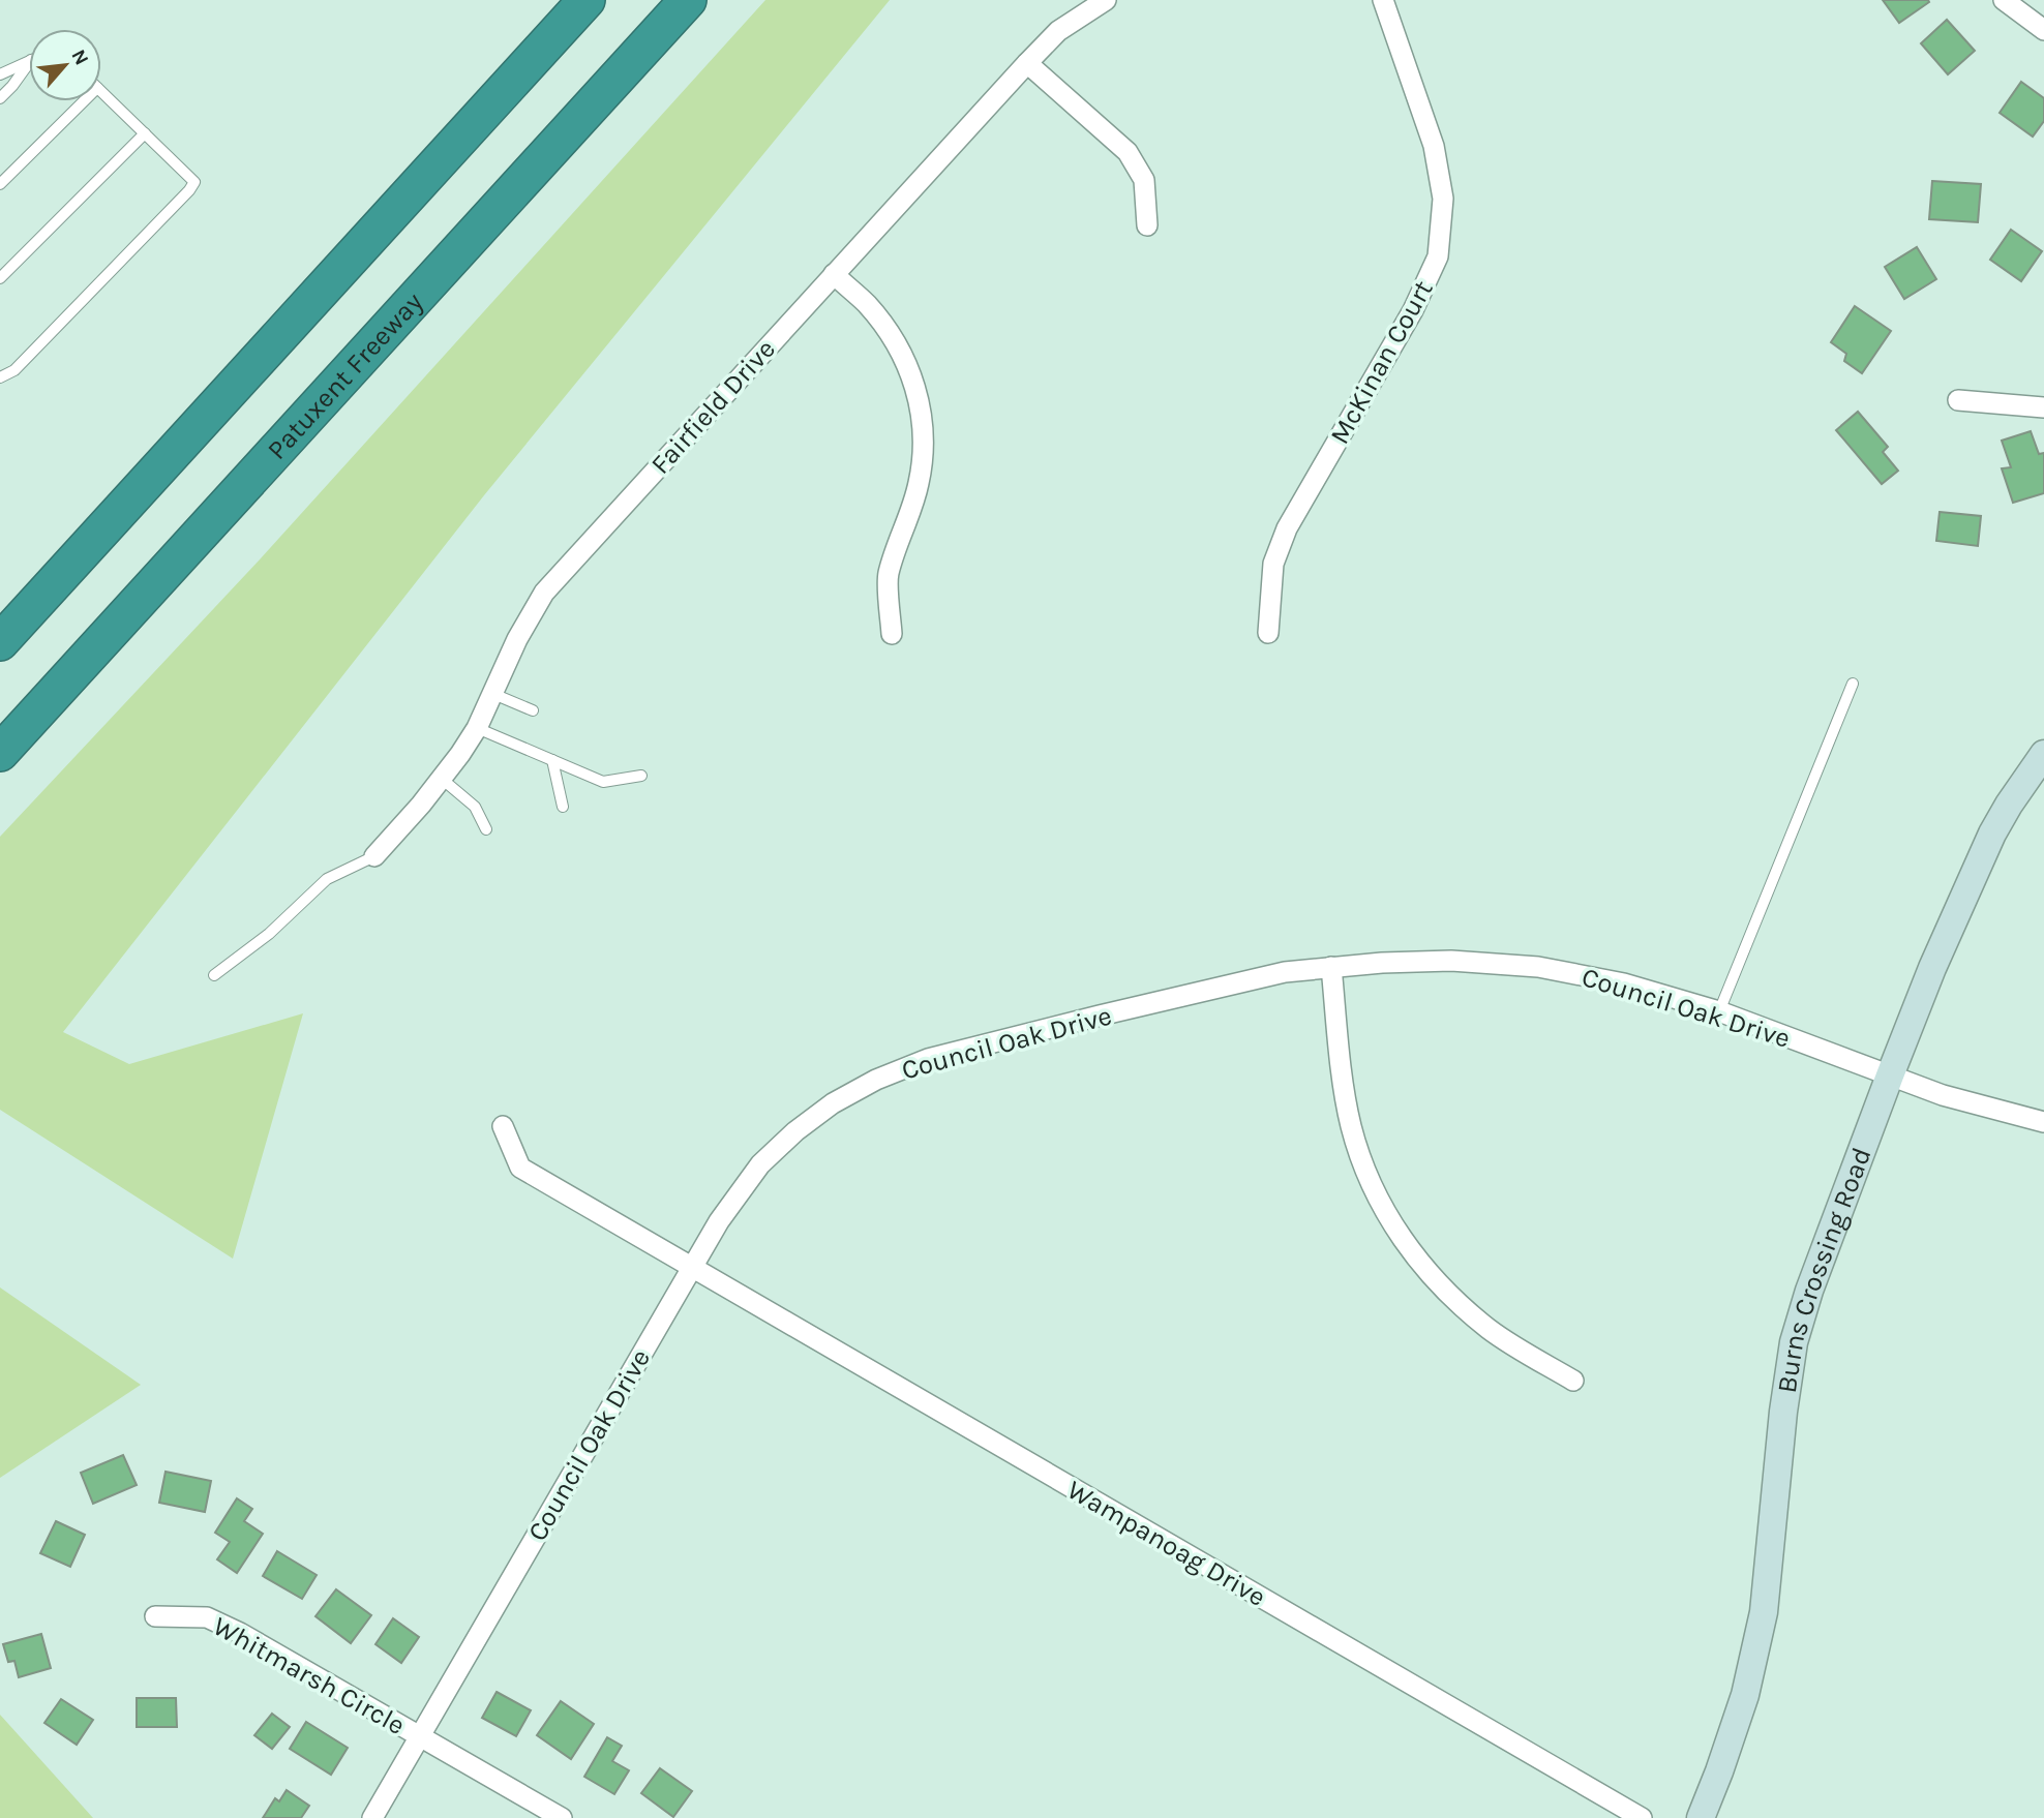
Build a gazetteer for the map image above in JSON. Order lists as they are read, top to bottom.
{
  "streets": {
    "highway": ["Patuxent Freeway"],
    "street": [
      "McKinan Court",
      "Fairfield Drive",
      "Council Oak Drive",
      "Burns Crossing Road",
      "Wampanoag Drive",
      "Whitmarsh Circle"
    ]
  },
  "crossings": [
    ["Council Oak Drive", "Burns Crossing Road"],
    ["Council Oak Drive", "Wampanoag Drive"],
    ["Council Oak Drive", "Whitmarsh Circle"]
  ],
  "north": "top right"
}
